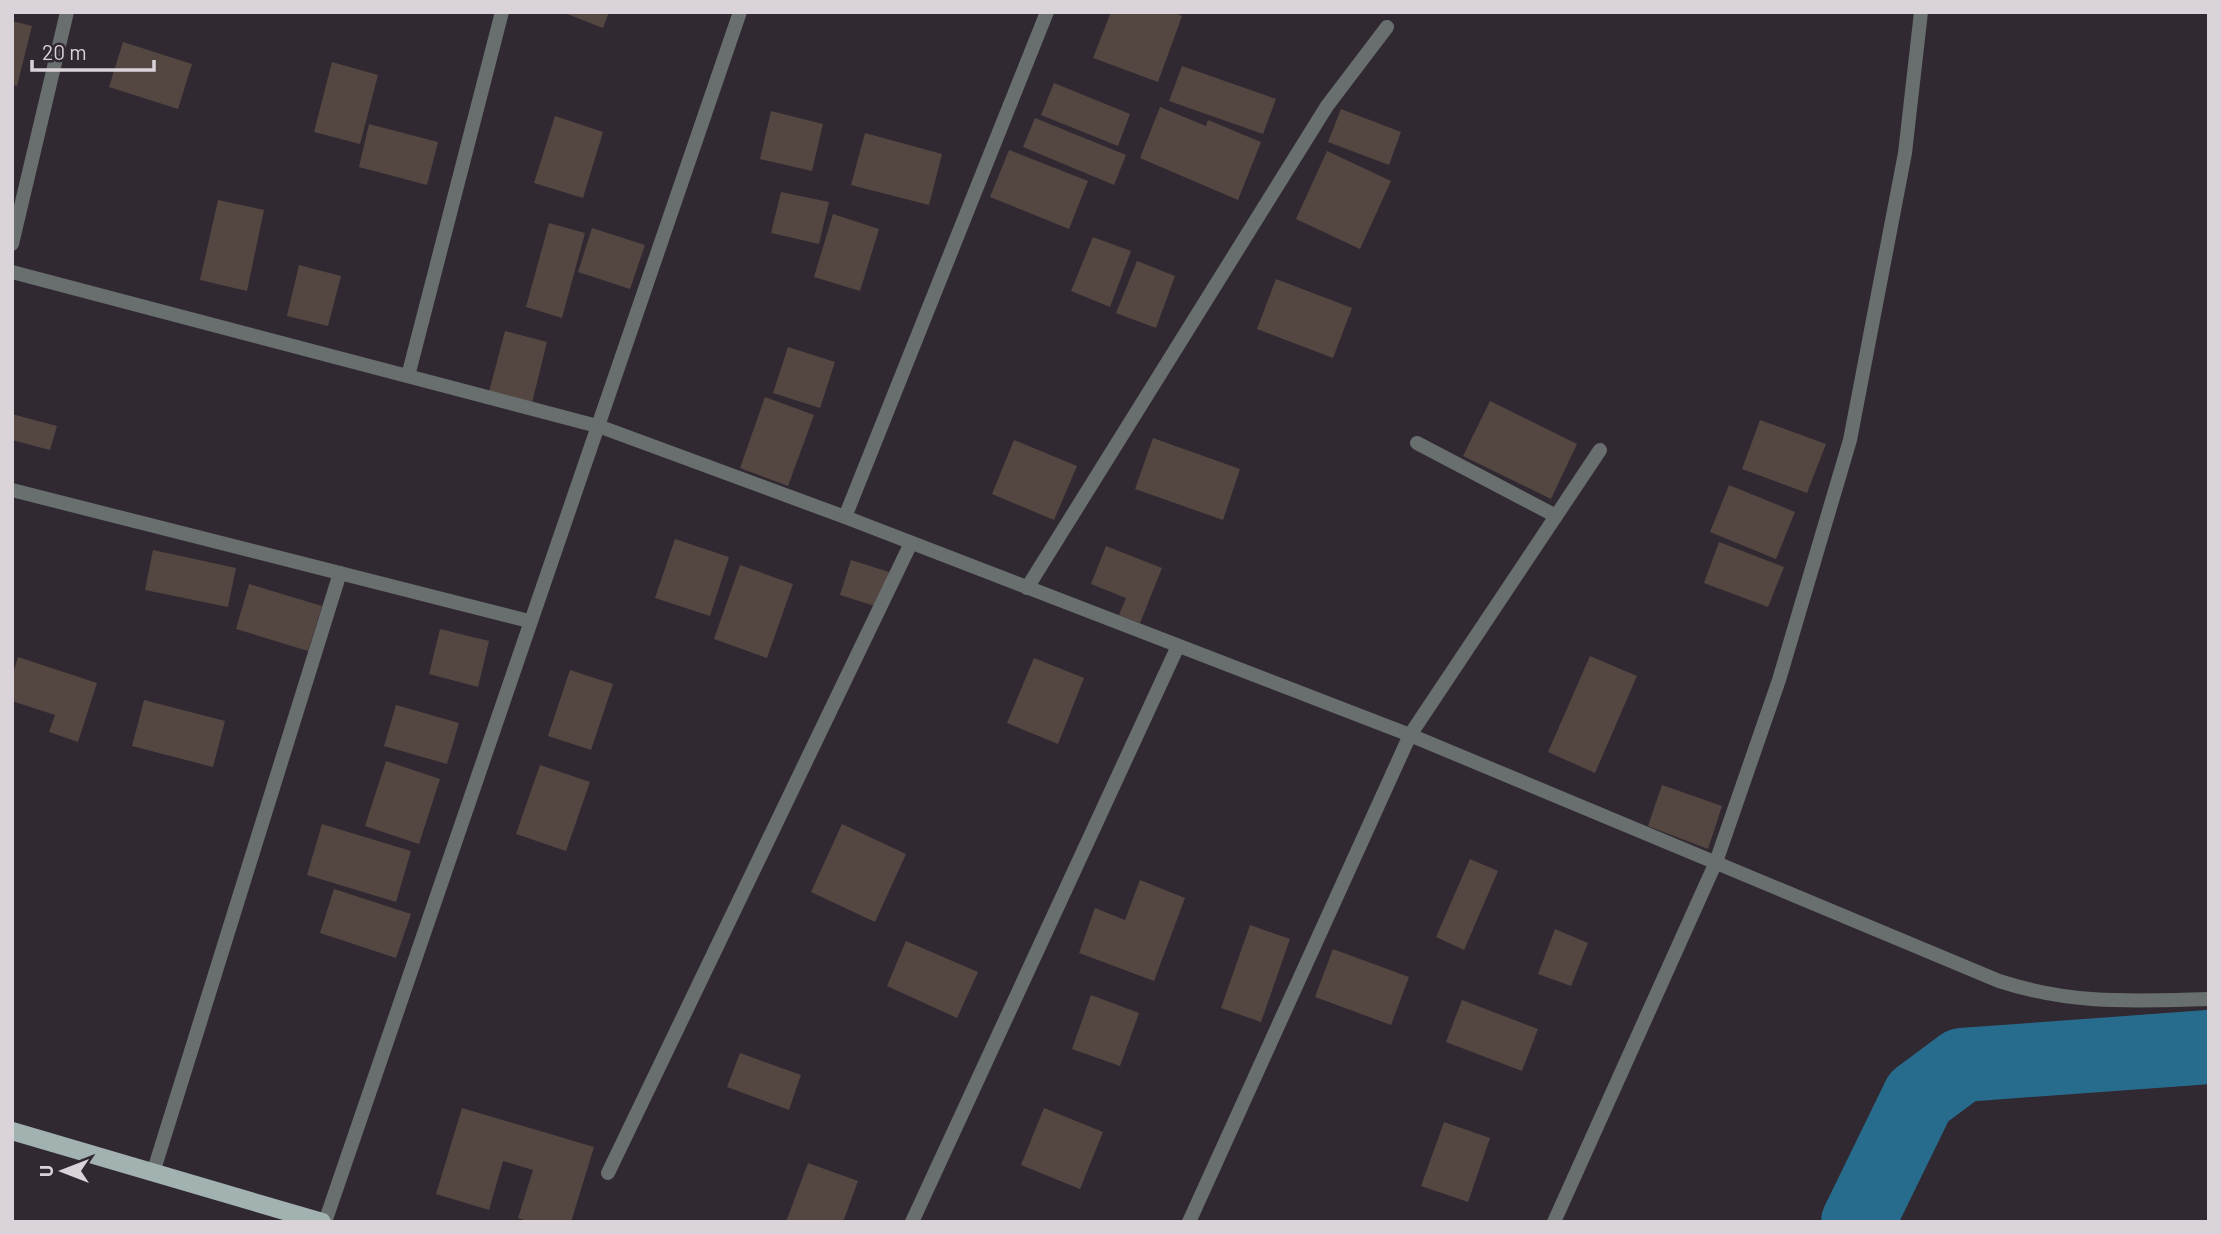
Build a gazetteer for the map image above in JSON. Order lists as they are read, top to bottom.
{
  "scale_bar": "20 m",
  "north": "left"
}
